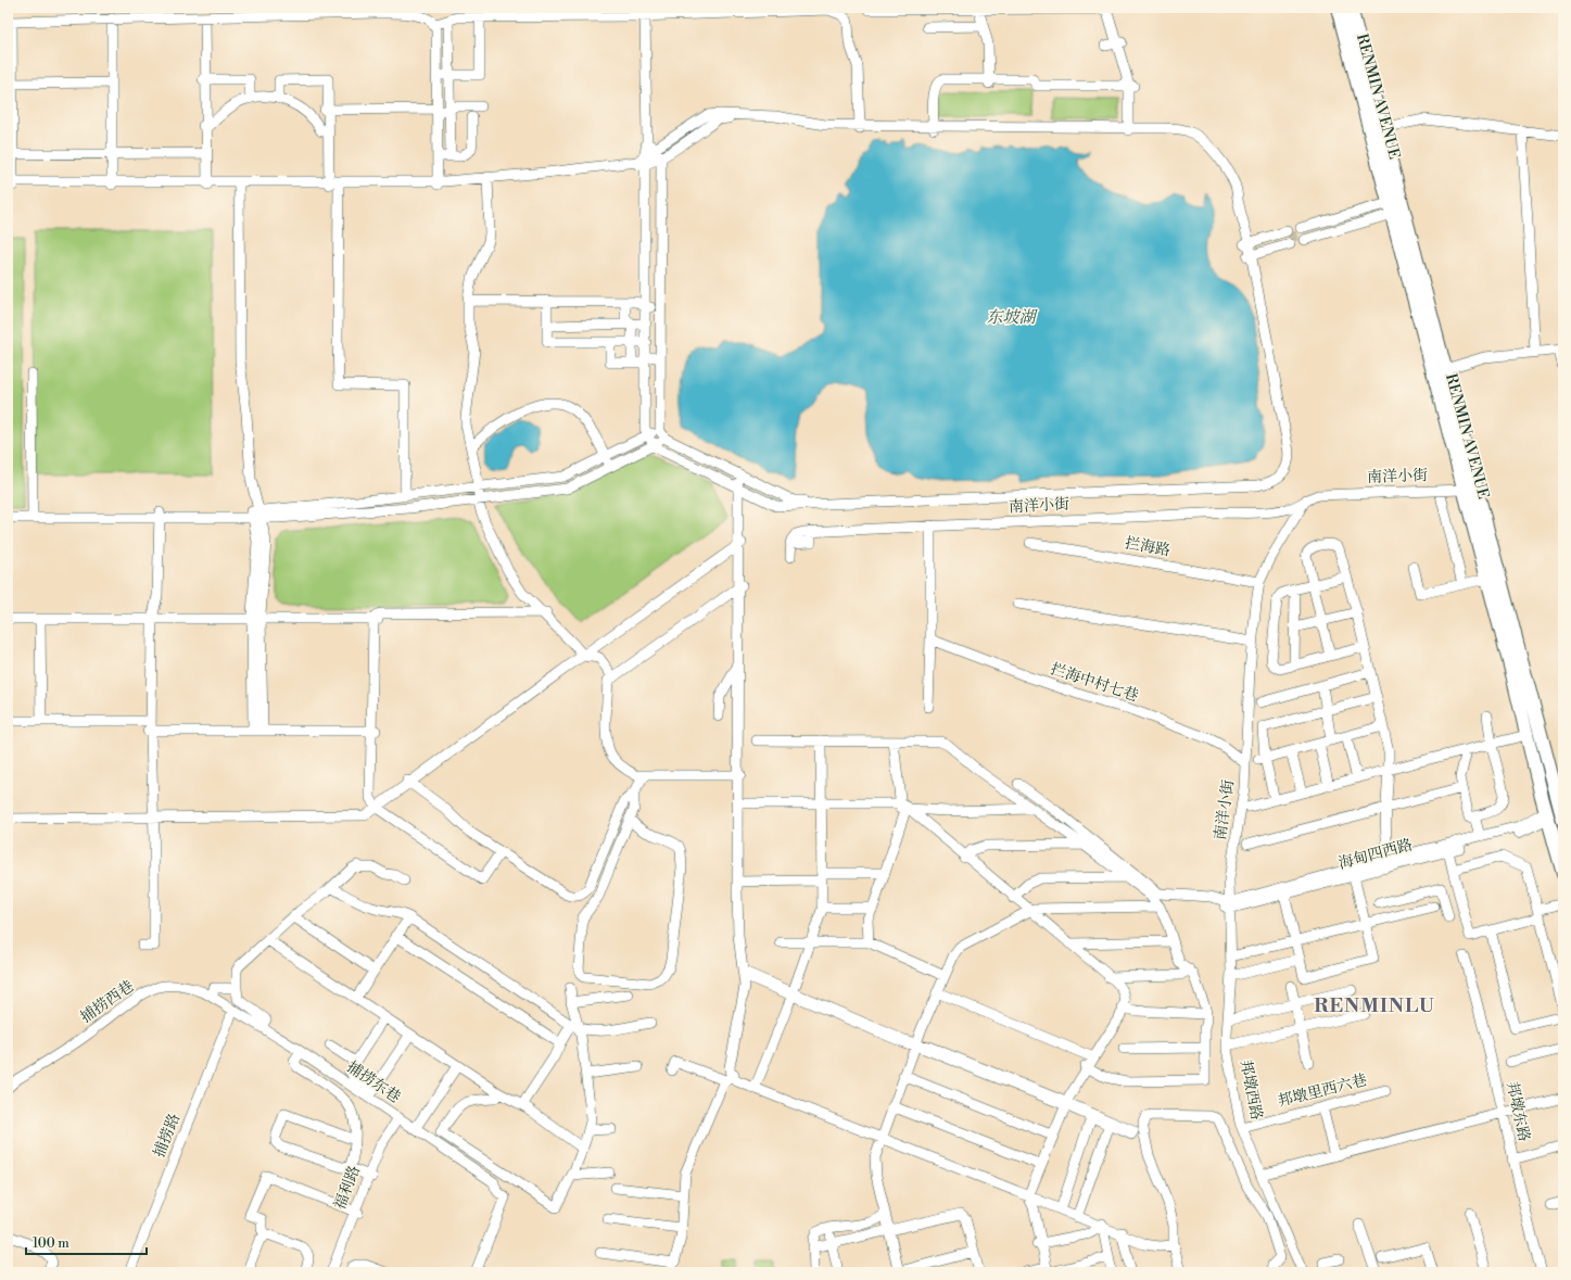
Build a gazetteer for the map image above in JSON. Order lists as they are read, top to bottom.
{
  "streets": {
    "main road": ["RENMIN AVENUE"],
    "street": [
      "南洋小街",
      "拦海路",
      "拦海中村七巷",
      "海甸四西路",
      "捕捞西巷",
      "捕捞东巷",
      "邦墩西路",
      "邦墩里西六巷",
      "邦墩东路",
      "捕捞路",
      "福利路"
    ]
  },
  "crossings": [
    ["RENMIN AVENUE", "南洋小街"],
    ["RENMIN AVENUE", "海甸四西路"],
    ["南洋小街", "拦海路"],
    ["南洋小街", "拦海中村七巷"],
    ["南洋小街", "海甸四西路"],
    ["南洋小街", "邦墩西路"],
    ["海甸四西路", "邦墩西路"],
    ["捕捞西巷", "捕捞东巷"],
    ["捕捞西巷", "捕捞路"],
    ["捕捞东巷", "捕捞路"],
    ["捕捞东巷", "福利路"],
    ["邦墩西路", "邦墩里西六巷"]
  ],
  "districts": ["RENMINLU"],
  "water": ["东坡湖"],
  "scale_bar": "100 m"
}
